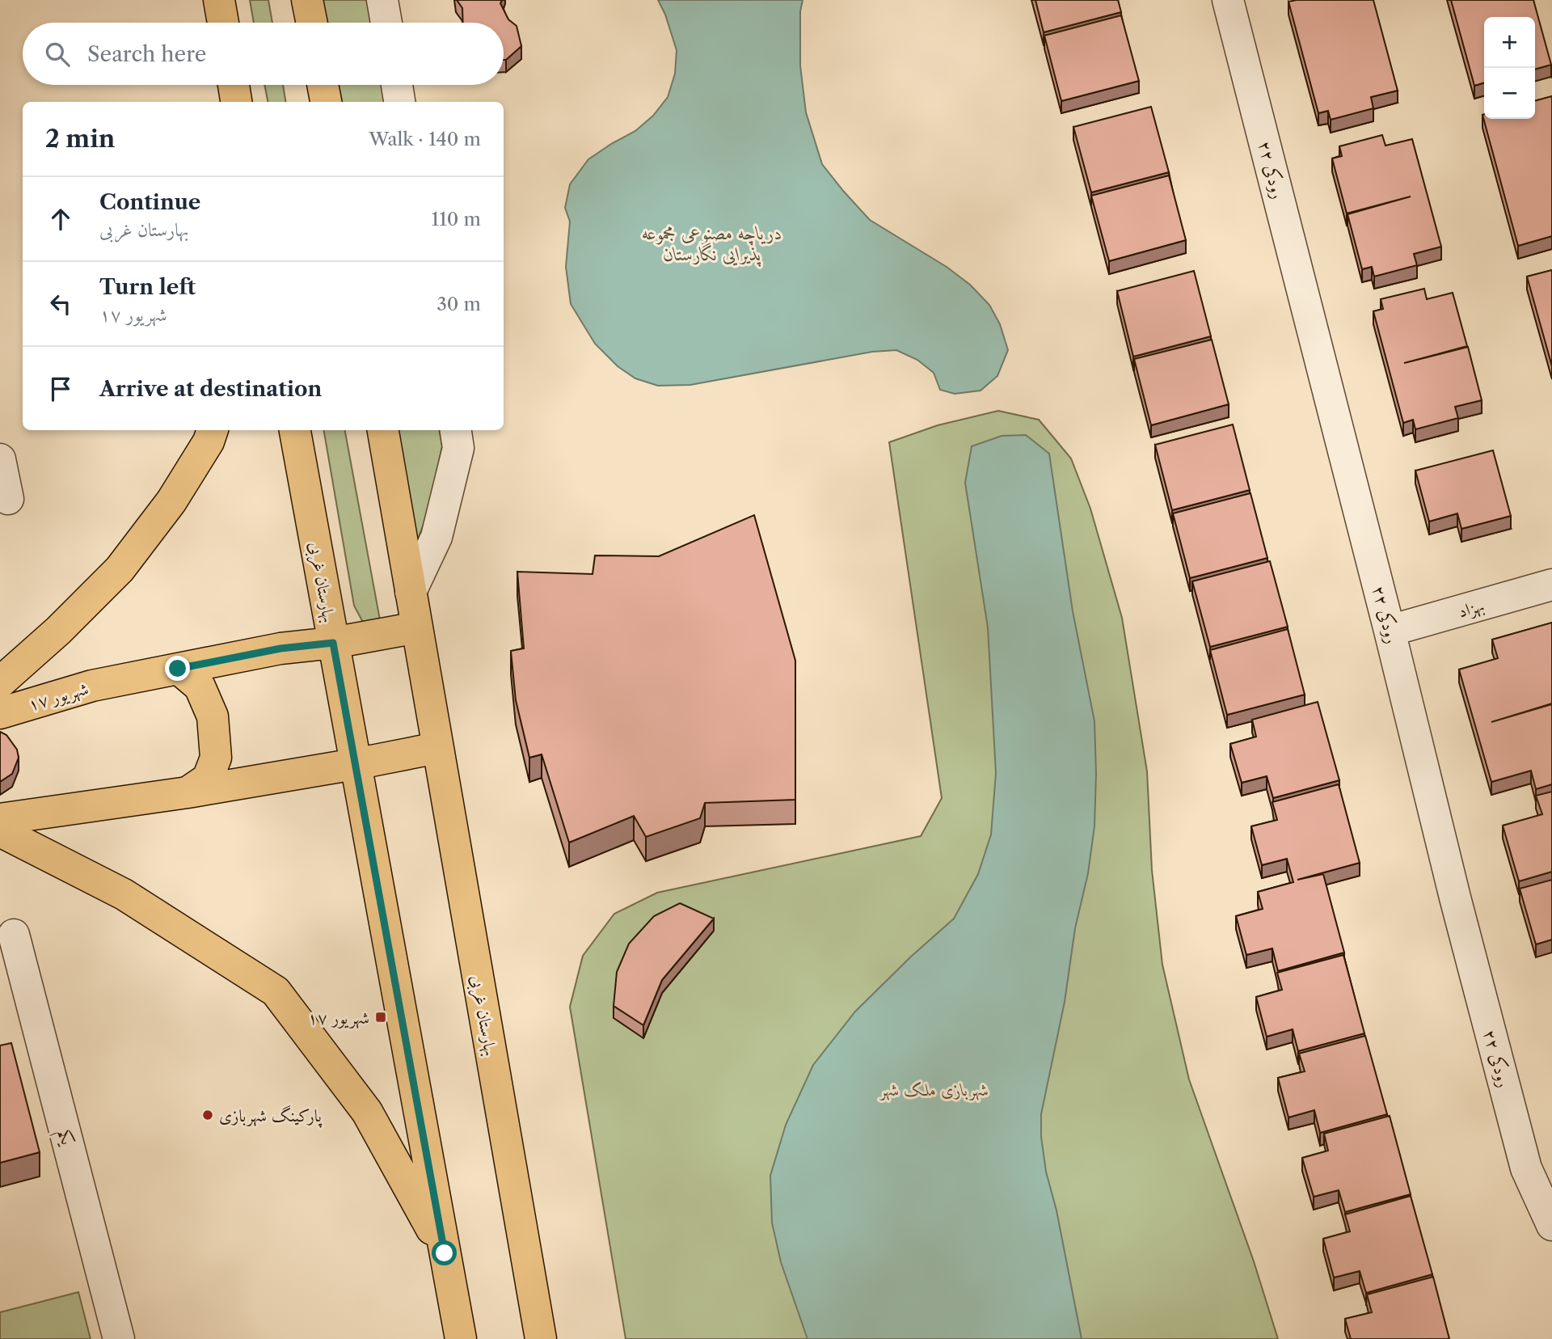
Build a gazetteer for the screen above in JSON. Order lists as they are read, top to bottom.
{
  "streets": {
    "main road": ["بهارستان غربی", "۱۷ شهریور"],
    "street": ["رودکی ۲۲", "بهزاد", "یکم"]
  },
  "crossings": [
    ["رودکی ۲۲", "بهزاد"],
    ["بهارستان غربی", "۱۷ شهریور"]
  ],
  "water": ["دریاچه مصنوعی مجموعه پذیرایی نگارستان"],
  "parks": ["شهربازی ملک شهر"],
  "places": {
    "transit": ["۱۷ شهریور"],
    "other": ["پارکینگ شهربازی"]
  },
  "page": {
    "map_buttons": ["+", "−"],
    "search": "Search here",
    "heading": ["2 min", "Walk · 140 m"],
    "list": [
      ["Continue", "بهارستان غربی", "110 m"],
      ["Turn left", "۱۷ شهریور", "30 m"],
      "Arrive at destination"
    ]
  }
}
